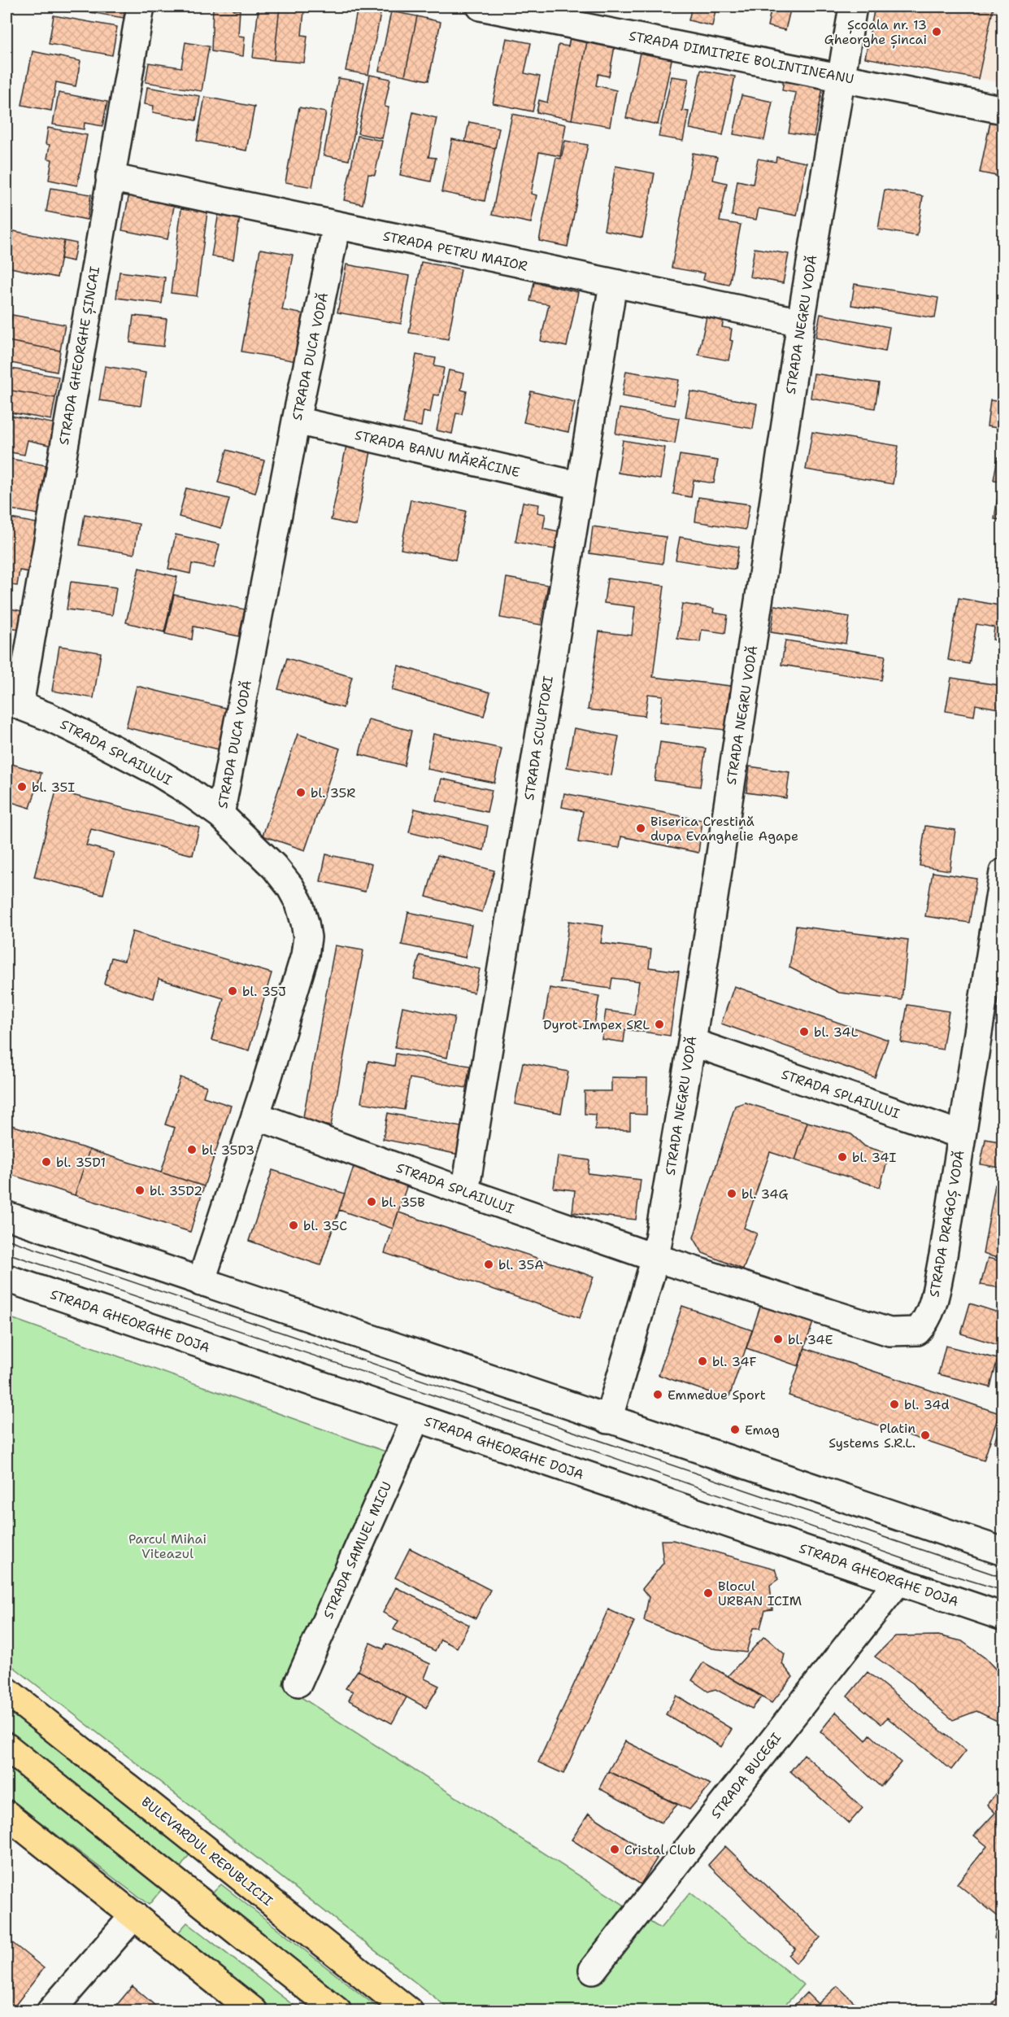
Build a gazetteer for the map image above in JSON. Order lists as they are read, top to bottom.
{
  "streets": {
    "main road": ["BULEVARDUL REPUBLICII"],
    "street": [
      "STRADA DIMITRIE BOLINTINEANU",
      "STRADA PETRU MAIOR",
      "STRADA NEGRU VODĂ",
      "STRADA GHEORGHE ȘINCAI",
      "STRADA DUCA VODĂ",
      "STRADA BANU MĂRĂCINE",
      "STRADA SCULPTORI",
      "STRADA SPLAIULUI",
      "STRADA DRAGOȘ VODĂ",
      "STRADA GHEORGHE DOJA",
      "STRADA SAMUEL MICU",
      "STRADA BUCEGI"
    ]
  },
  "crossings": [
    ["STRADA DIMITRIE BOLINTINEANU", "STRADA NEGRU VODĂ"],
    ["STRADA PETRU MAIOR", "STRADA NEGRU VODĂ"],
    ["STRADA PETRU MAIOR", "STRADA GHEORGHE ȘINCAI"],
    ["STRADA PETRU MAIOR", "STRADA DUCA VODĂ"],
    ["STRADA PETRU MAIOR", "STRADA SCULPTORI"],
    ["STRADA NEGRU VODĂ", "STRADA SPLAIULUI"],
    ["STRADA NEGRU VODĂ", "STRADA DRAGOȘ VODĂ"],
    ["STRADA GHEORGHE ȘINCAI", "STRADA SPLAIULUI"],
    ["STRADA DUCA VODĂ", "STRADA BANU MĂRĂCINE"],
    ["STRADA DUCA VODĂ", "STRADA SPLAIULUI"],
    ["STRADA BANU MĂRĂCINE", "STRADA SCULPTORI"],
    ["STRADA SCULPTORI", "STRADA SPLAIULUI"],
    ["STRADA SPLAIULUI", "STRADA DRAGOȘ VODĂ"],
    ["STRADA GHEORGHE DOJA", "STRADA SAMUEL MICU"],
    ["STRADA GHEORGHE DOJA", "STRADA BUCEGI"]
  ],
  "parks": ["Parcul Mihai Viteazul"],
  "places": [
    "Școala nr. 13 Gheorghe Șincai",
    "bl. 35I",
    "bl. 35R",
    "Biserica Crestină dupa Evanghelie Agape",
    "bl. 35J",
    "Dyrot Impex SRL",
    "bl. 34L",
    "bl. 35D3",
    "bl. 34I",
    "bl. 35D1",
    "bl. 35D2",
    "bl. 34G",
    "bl. 35B",
    "bl. 35C",
    "bl. 35A",
    "bl. 34E",
    "bl. 34F",
    "Emmedue Sport",
    "bl. 34d",
    "Emag",
    "Platin Systems S.R.L.",
    "Blocul URBAN ICIM",
    "Cristal Club"
  ]
}
